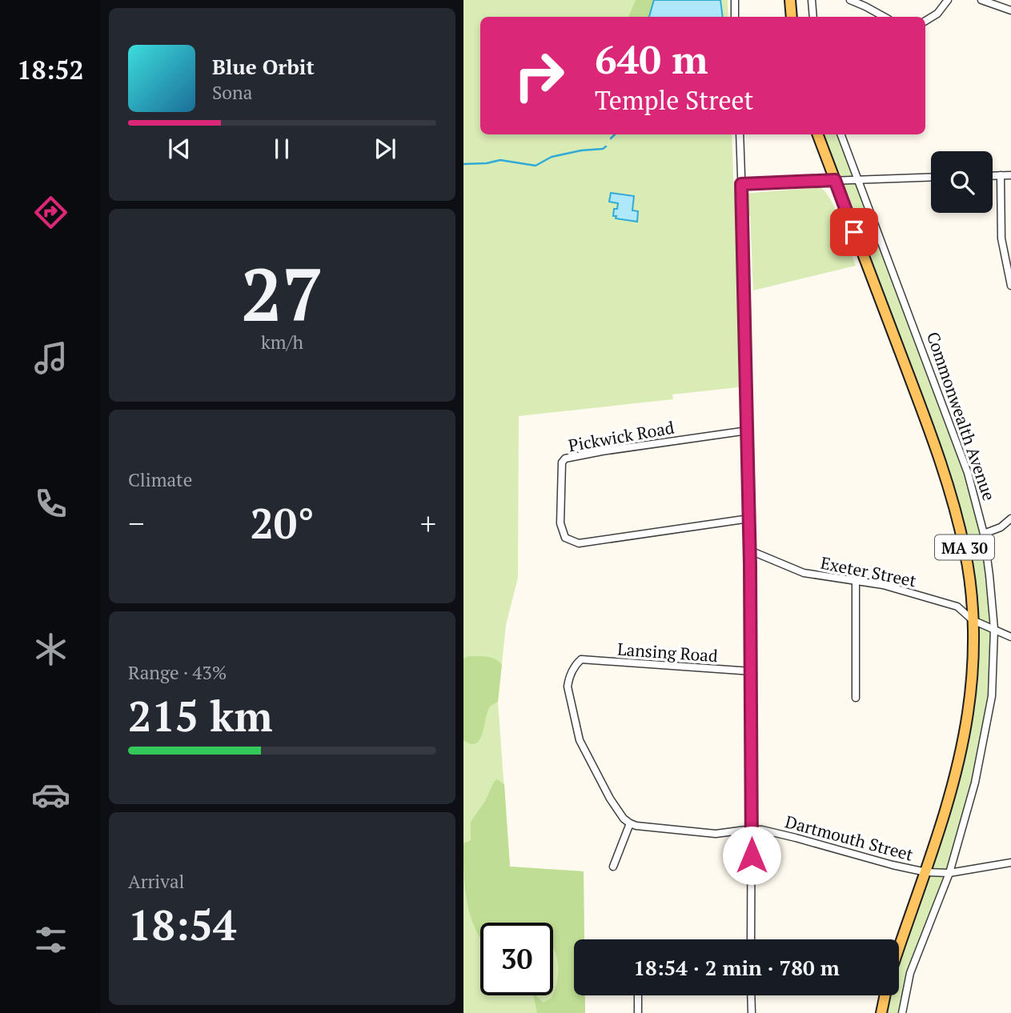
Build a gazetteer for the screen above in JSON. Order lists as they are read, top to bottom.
{
  "streets": {
    "main road": ["Commonwealth Avenue", "MA 30"],
    "street": [
      "Pickwick Road",
      "Exeter Street",
      "Lansing Road",
      "Dartmouth Street"
    ]
  },
  "crossings": [
    ["Commonwealth Avenue", "Exeter Street"],
    ["Commonwealth Avenue", "Dartmouth Street"],
    ["Lansing Road", "Dartmouth Street"]
  ],
  "page": {
    "tabs": "18:52",
    "turn": ["640 m", "Temple Street"],
    "song": ["Blue Orbit", "Sona"],
    "tile": [
      ["27", "km/h"],
      "Climate",
      ["Range · 43%", "215 km"],
      ["Arrival", "18:54"]
    ],
    "heat": ["−", "20°", "+"],
    "limit": "30",
    "trip": "18:54 · 2 min · 780 m"
  }
}
